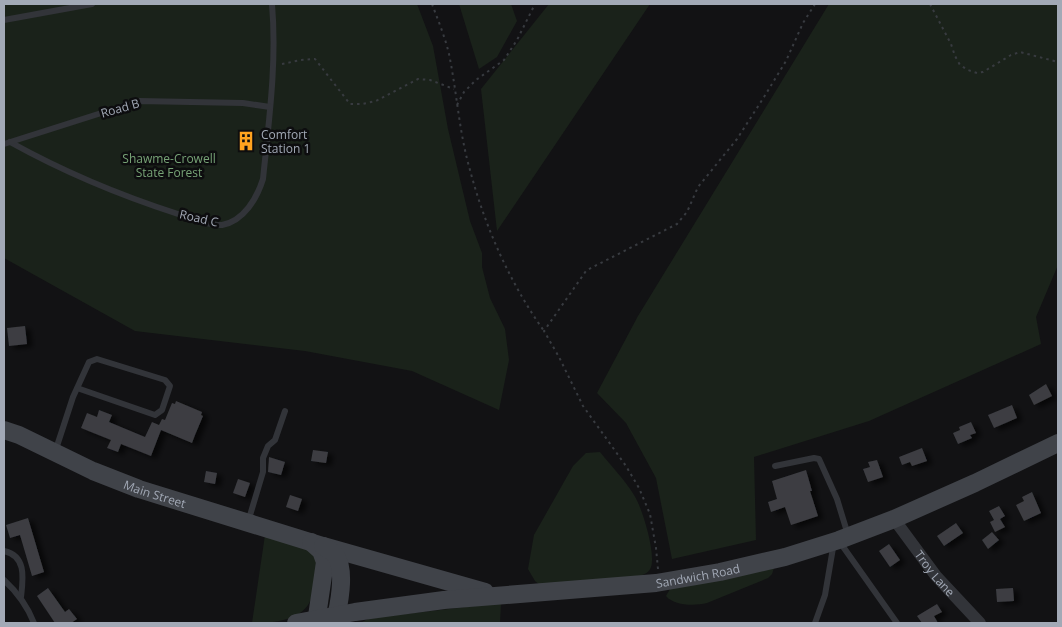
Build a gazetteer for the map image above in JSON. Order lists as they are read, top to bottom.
{
  "streets": {
    "main road": ["Main Street", "Sandwich Road"],
    "street": ["Troy Lane"],
    "lane": ["Road B", "Road C"]
  },
  "crossings": [
    ["Road B", "Road C"],
    ["Main Street", "Sandwich Road"],
    ["Troy Lane", "Sandwich Road"]
  ],
  "parks": ["Shawme-Crowell State Forest"],
  "places": {
    "building": ["Comfort Station 1"]
  }
}
